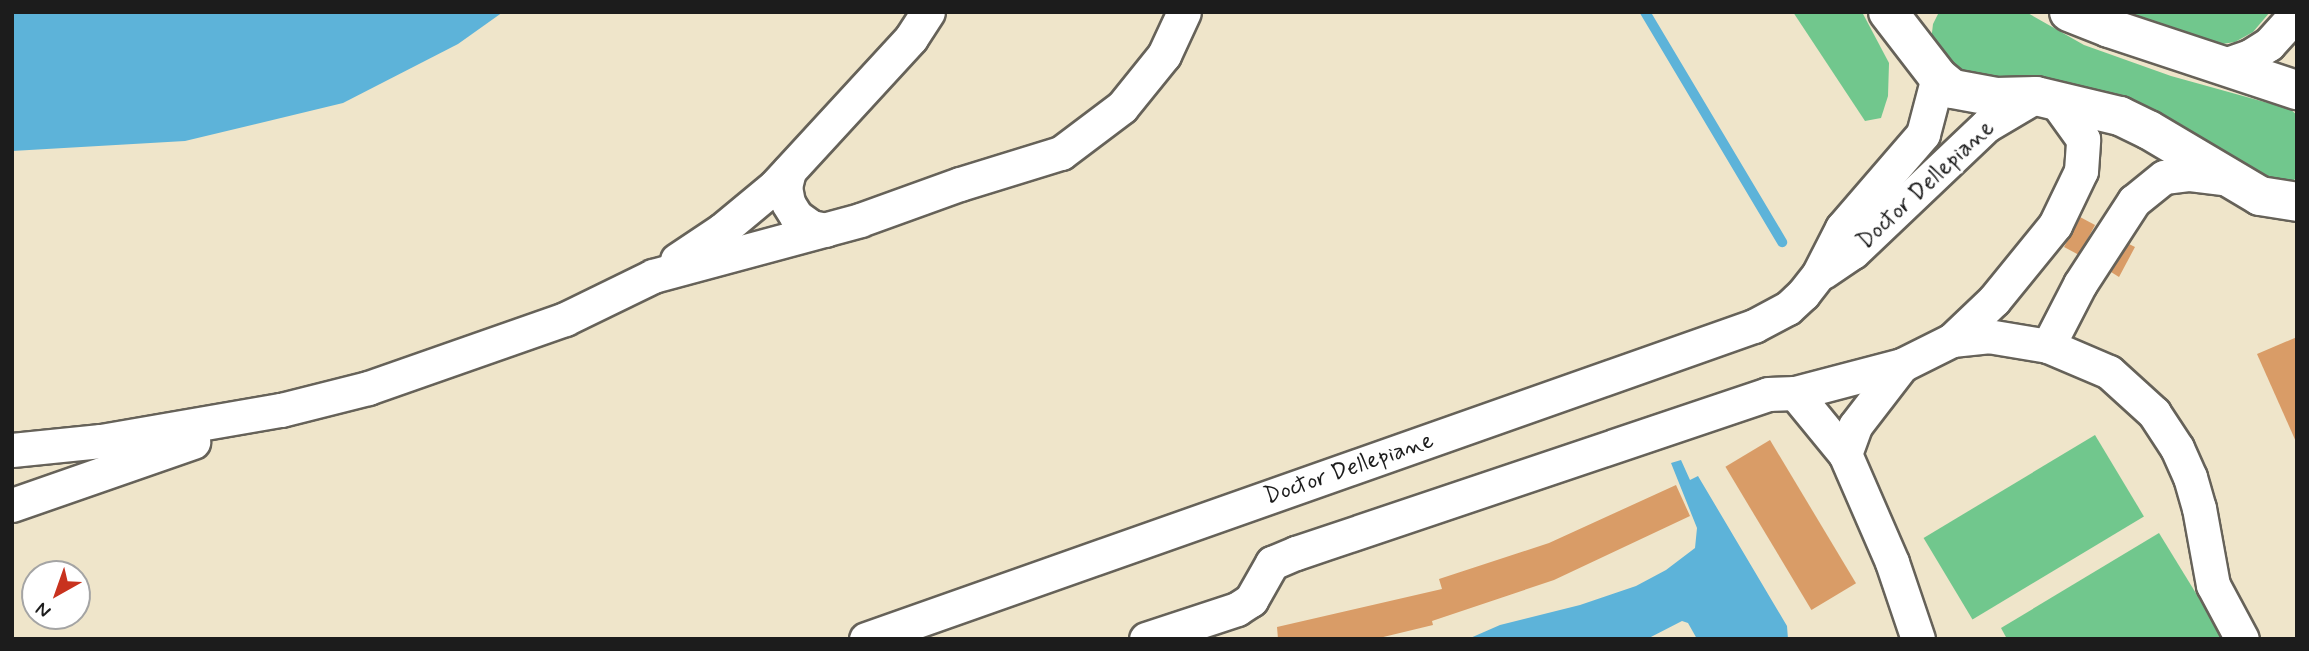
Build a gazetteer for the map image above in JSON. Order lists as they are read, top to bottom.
{
  "streets": {
    "street": ["Doctor Dellepiane"]
  },
  "north": "bottom left"
}
